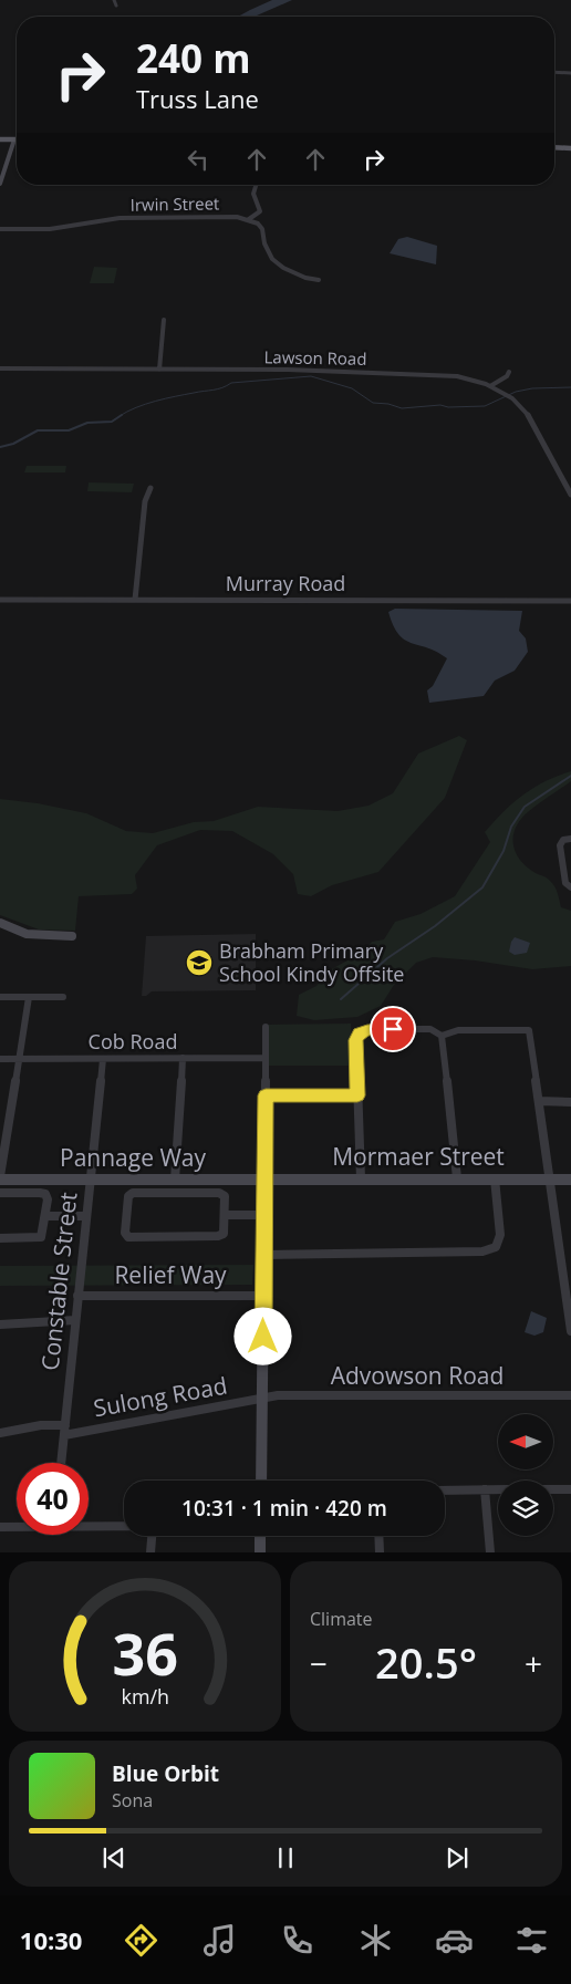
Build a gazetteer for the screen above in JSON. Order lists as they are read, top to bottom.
{
  "streets": {
    "street": [
      "Irwin Street",
      "Lawson Road",
      "Murray Road",
      "Cob Road",
      "Mormaer Street",
      "Pannage Way",
      "Relief Way",
      "Constable Street",
      "Advowson Road",
      "Sulong Road"
    ]
  },
  "crossings": [
    ["Cob Road", "Constable Street"],
    ["Mormaer Street", "Pannage Way"],
    ["Pannage Way", "Constable Street"],
    ["Relief Way", "Constable Street"],
    ["Constable Street", "Sulong Road"],
    ["Advowson Road", "Sulong Road"]
  ],
  "places": {
    "school or university": ["Brabham Primary School Kindy Offsite"]
  },
  "north": "left",
  "page": {
    "turn": ["240 m", "Truss Lane"],
    "limit": "40",
    "trip": "10:31 · 1 min · 420 m",
    "tile": "Climate",
    "heat": ["−", "20.5°", "+"],
    "song": ["Blue Orbit", "Sona"],
    "tabs": "10:30",
    "gauge": ["36", "km/h"]
  }
}
